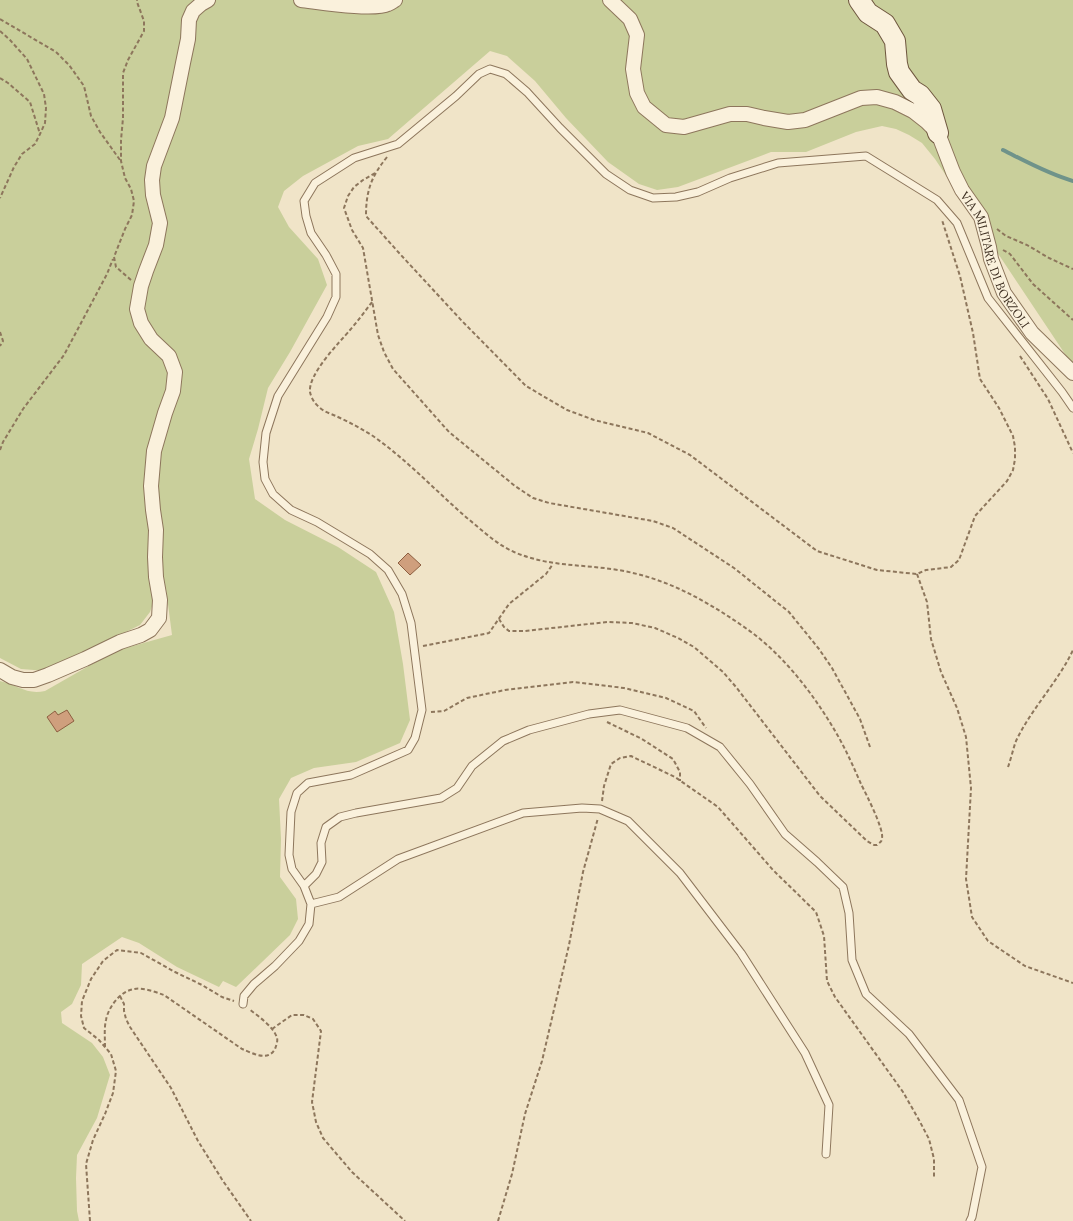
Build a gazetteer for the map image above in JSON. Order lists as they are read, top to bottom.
{
  "streets": {
    "street": ["VIA MILITARE DI BORZOLI"]
  }
}
